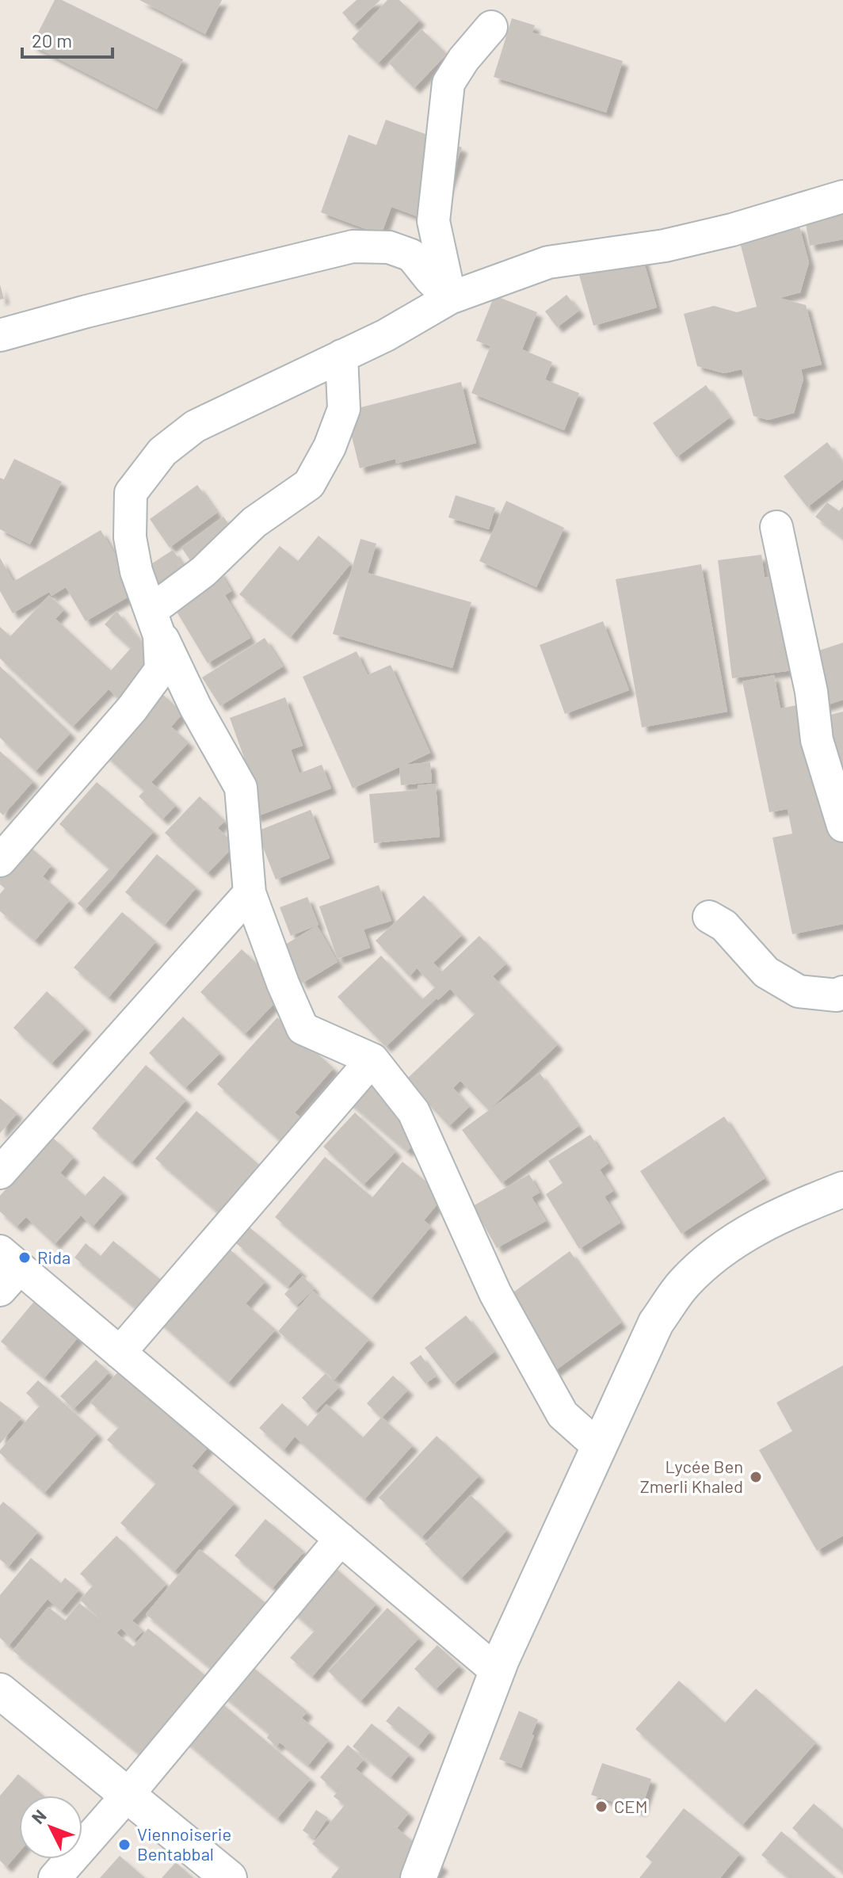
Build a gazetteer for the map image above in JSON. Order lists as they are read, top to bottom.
{
  "places": [
    "Rida",
    "Lycée Ben Zmerli Khaled",
    "CEM",
    "Viennoiserie Bentabbal"
  ],
  "scale_bar": "20 m",
  "north": "top left"
}
